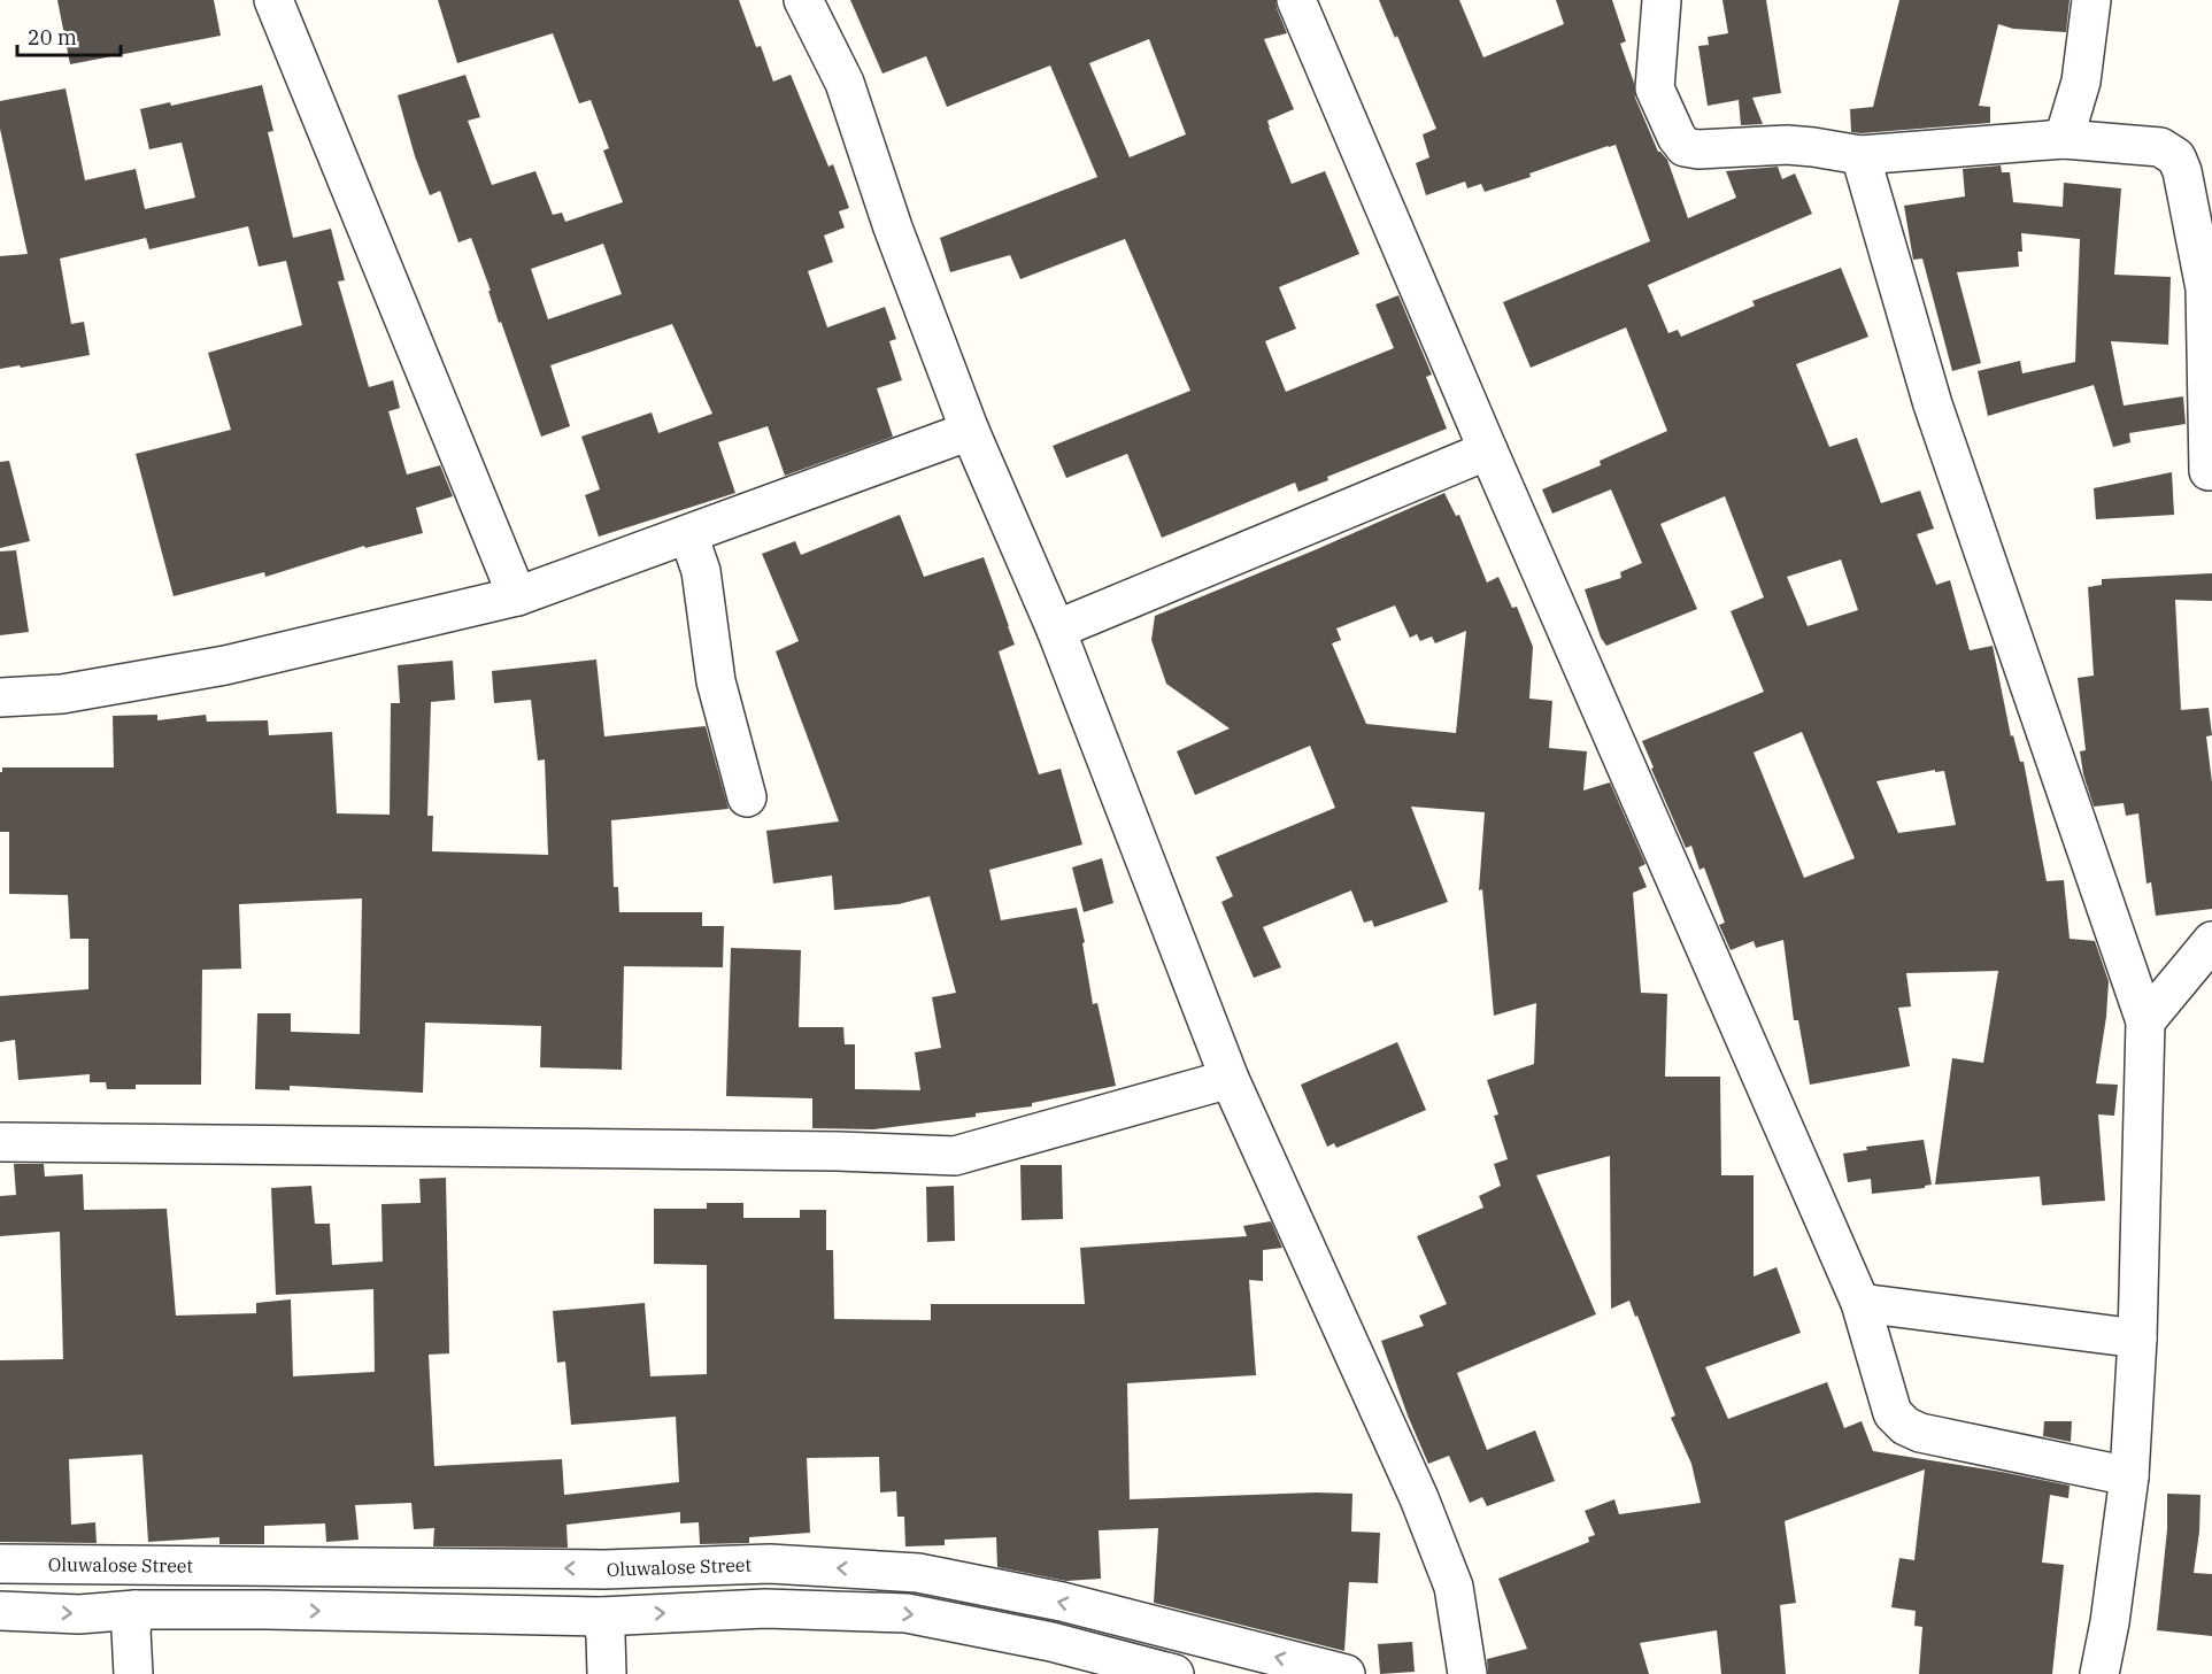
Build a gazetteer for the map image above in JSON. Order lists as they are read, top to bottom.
{
  "streets": {
    "street": ["Oluwalose Street"]
  },
  "scale_bar": "20 m"
}
